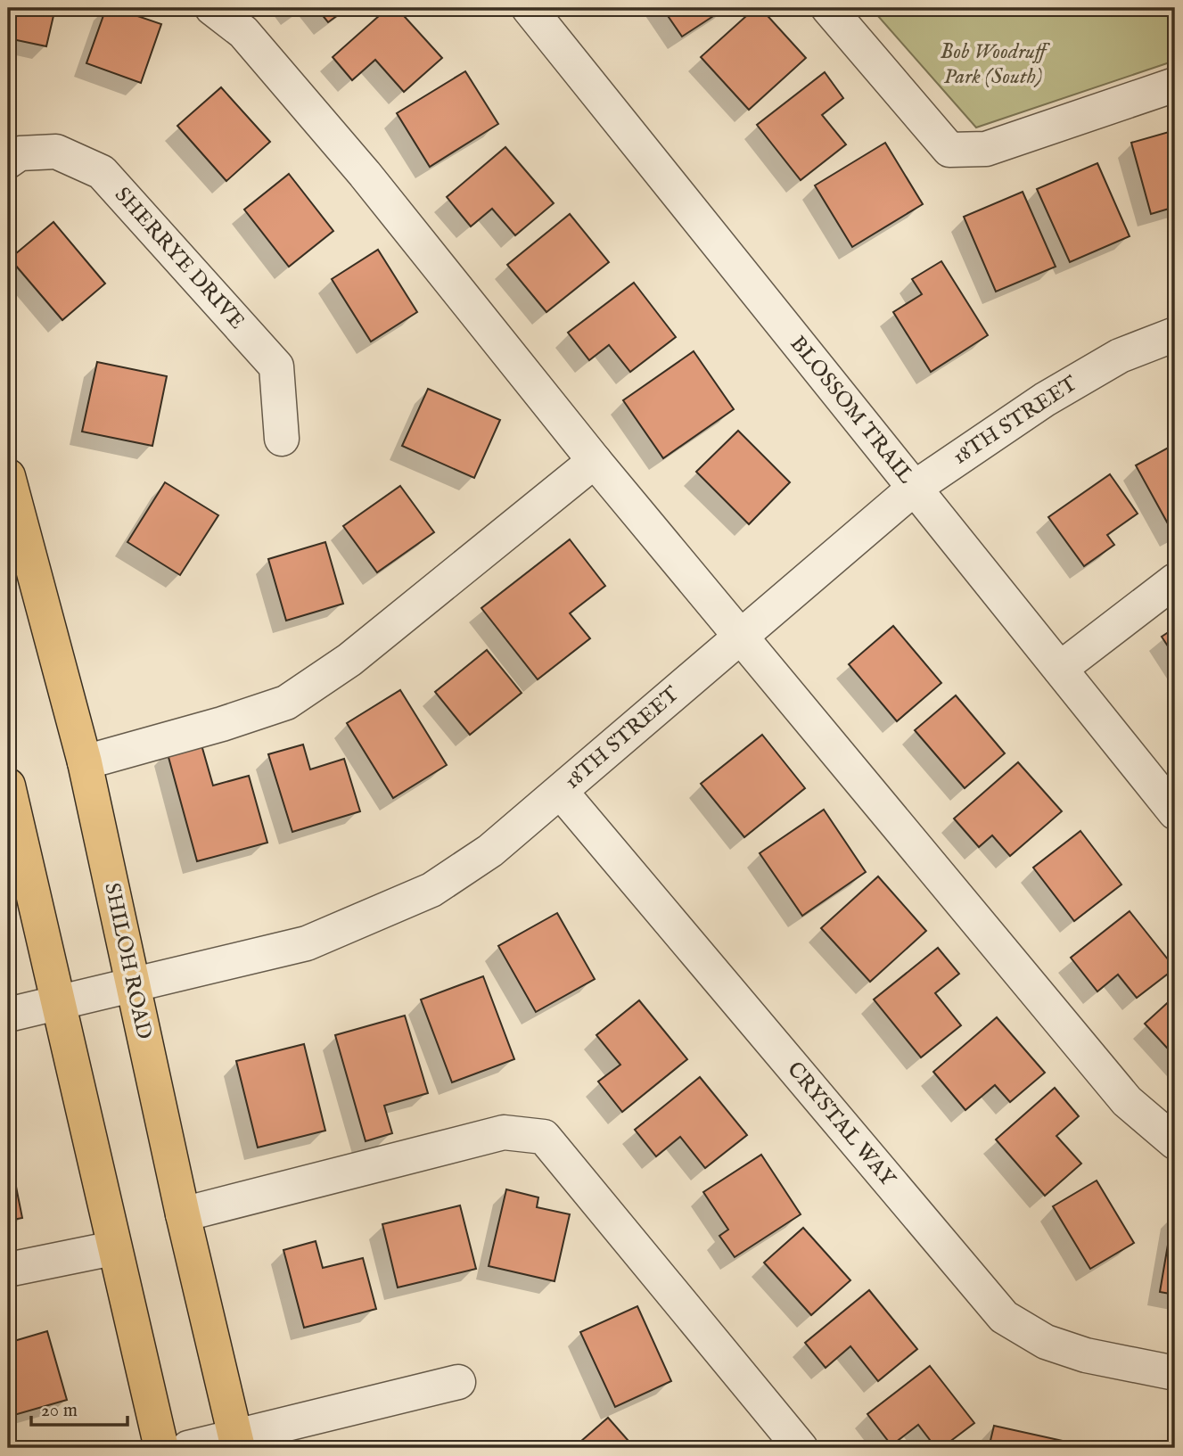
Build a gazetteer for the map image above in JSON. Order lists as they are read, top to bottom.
{
  "streets": {
    "main road": ["SHILOH ROAD"],
    "street": [
      "SHERRYE DRIVE",
      "BLOSSOM TRAIL",
      "18TH STREET",
      "CRYSTAL WAY"
    ]
  },
  "crossings": [
    ["BLOSSOM TRAIL", "18TH STREET"],
    ["18TH STREET", "SHILOH ROAD"],
    ["18TH STREET", "CRYSTAL WAY"]
  ],
  "parks": ["Bob Woodruff Park (South)"],
  "scale_bar": "20 m"
}
